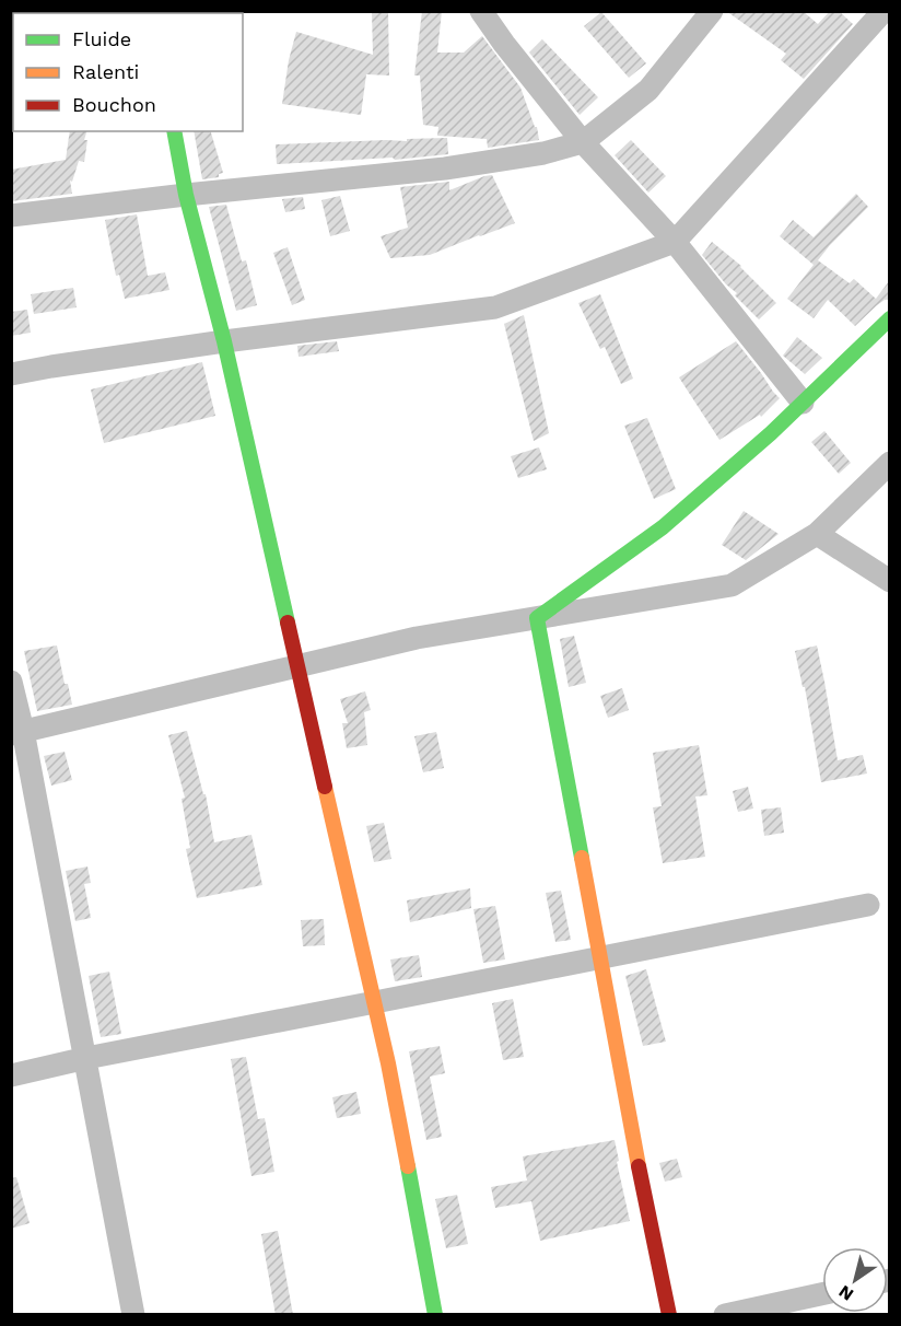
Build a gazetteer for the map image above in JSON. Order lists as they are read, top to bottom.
{
  "legend": ["Fluide", "Ralenti", "Bouchon"],
  "north": "bottom left"
}
